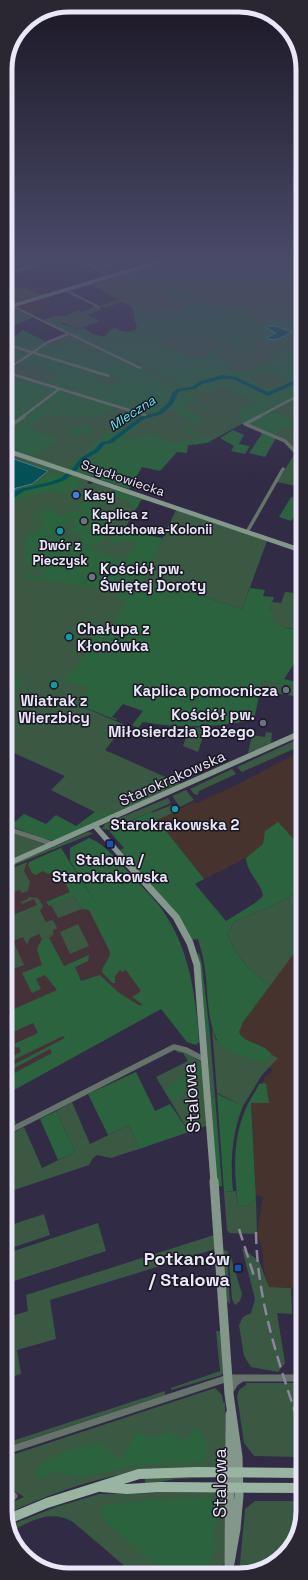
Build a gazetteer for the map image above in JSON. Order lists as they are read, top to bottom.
{
  "streets": {
    "street": ["Szydłowiecka", "Starokrakowska", "Stalowa"]
  },
  "crossings": [
    ["Starokrakowska", "Stalowa"]
  ],
  "water": ["Mleczna"],
  "places": {
    "other": [
      "Kasy",
      "Kaplica z Rdzuchowa-Kolonii",
      "Dwór z Pieczysk",
      "Kościół pw. Świętej Doroty",
      "Chałupa z Kłonówka",
      "Wiatrak z Wierzbicy",
      "Kaplica pomocnicza",
      "Kościół pw. Miłosierdzia Bożego",
      "Starokrakowska 2"
    ],
    "transit": ["Stalowa / Starokrakowska", "Potkanów / Stalowa"]
  }
}
